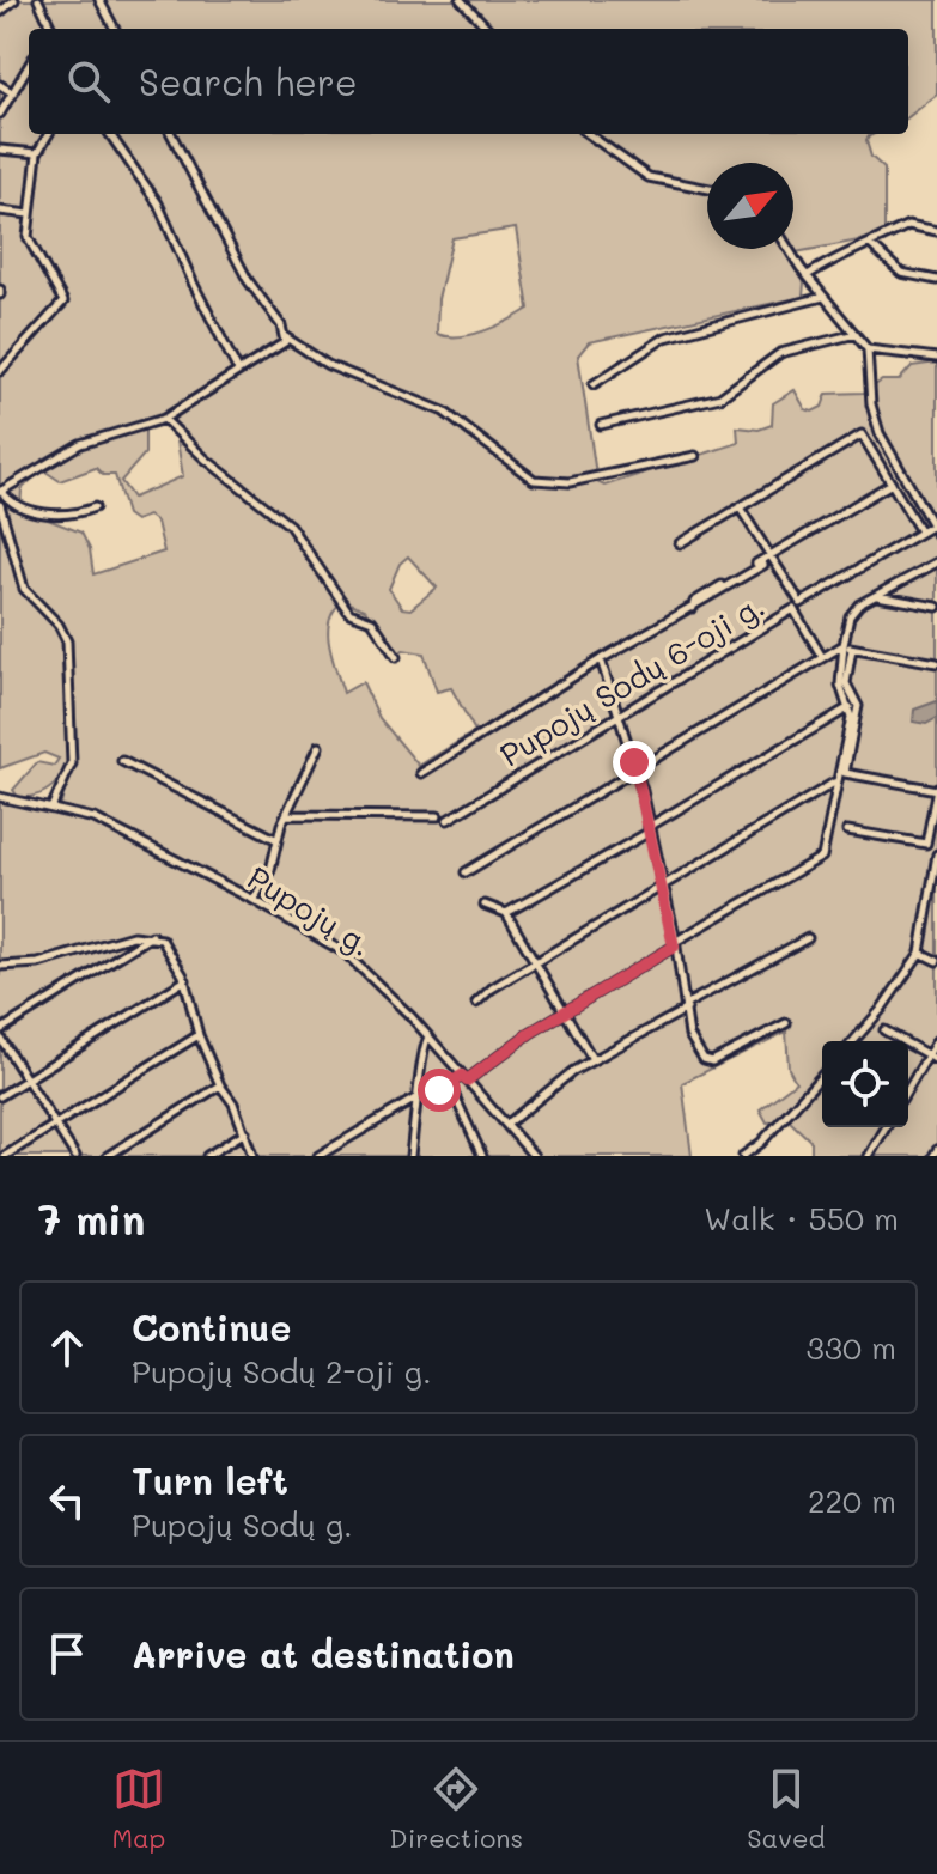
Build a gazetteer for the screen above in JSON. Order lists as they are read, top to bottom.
{
  "streets": {
    "street": ["Pupojų Sodų 6-oji g.", "Pupojų g."]
  },
  "north": "top right",
  "page": {
    "search": "Search here",
    "heading": ["7 min", "Walk · 550 m"],
    "list": [
      ["Continue", "Pupojų Sodų 2-oji g.", "330 m"],
      ["Turn left", "Pupojų Sodų g.", "220 m"],
      "Arrive at destination"
    ],
    "nav": ["Map", "Directions", "Saved"]
  }
}
